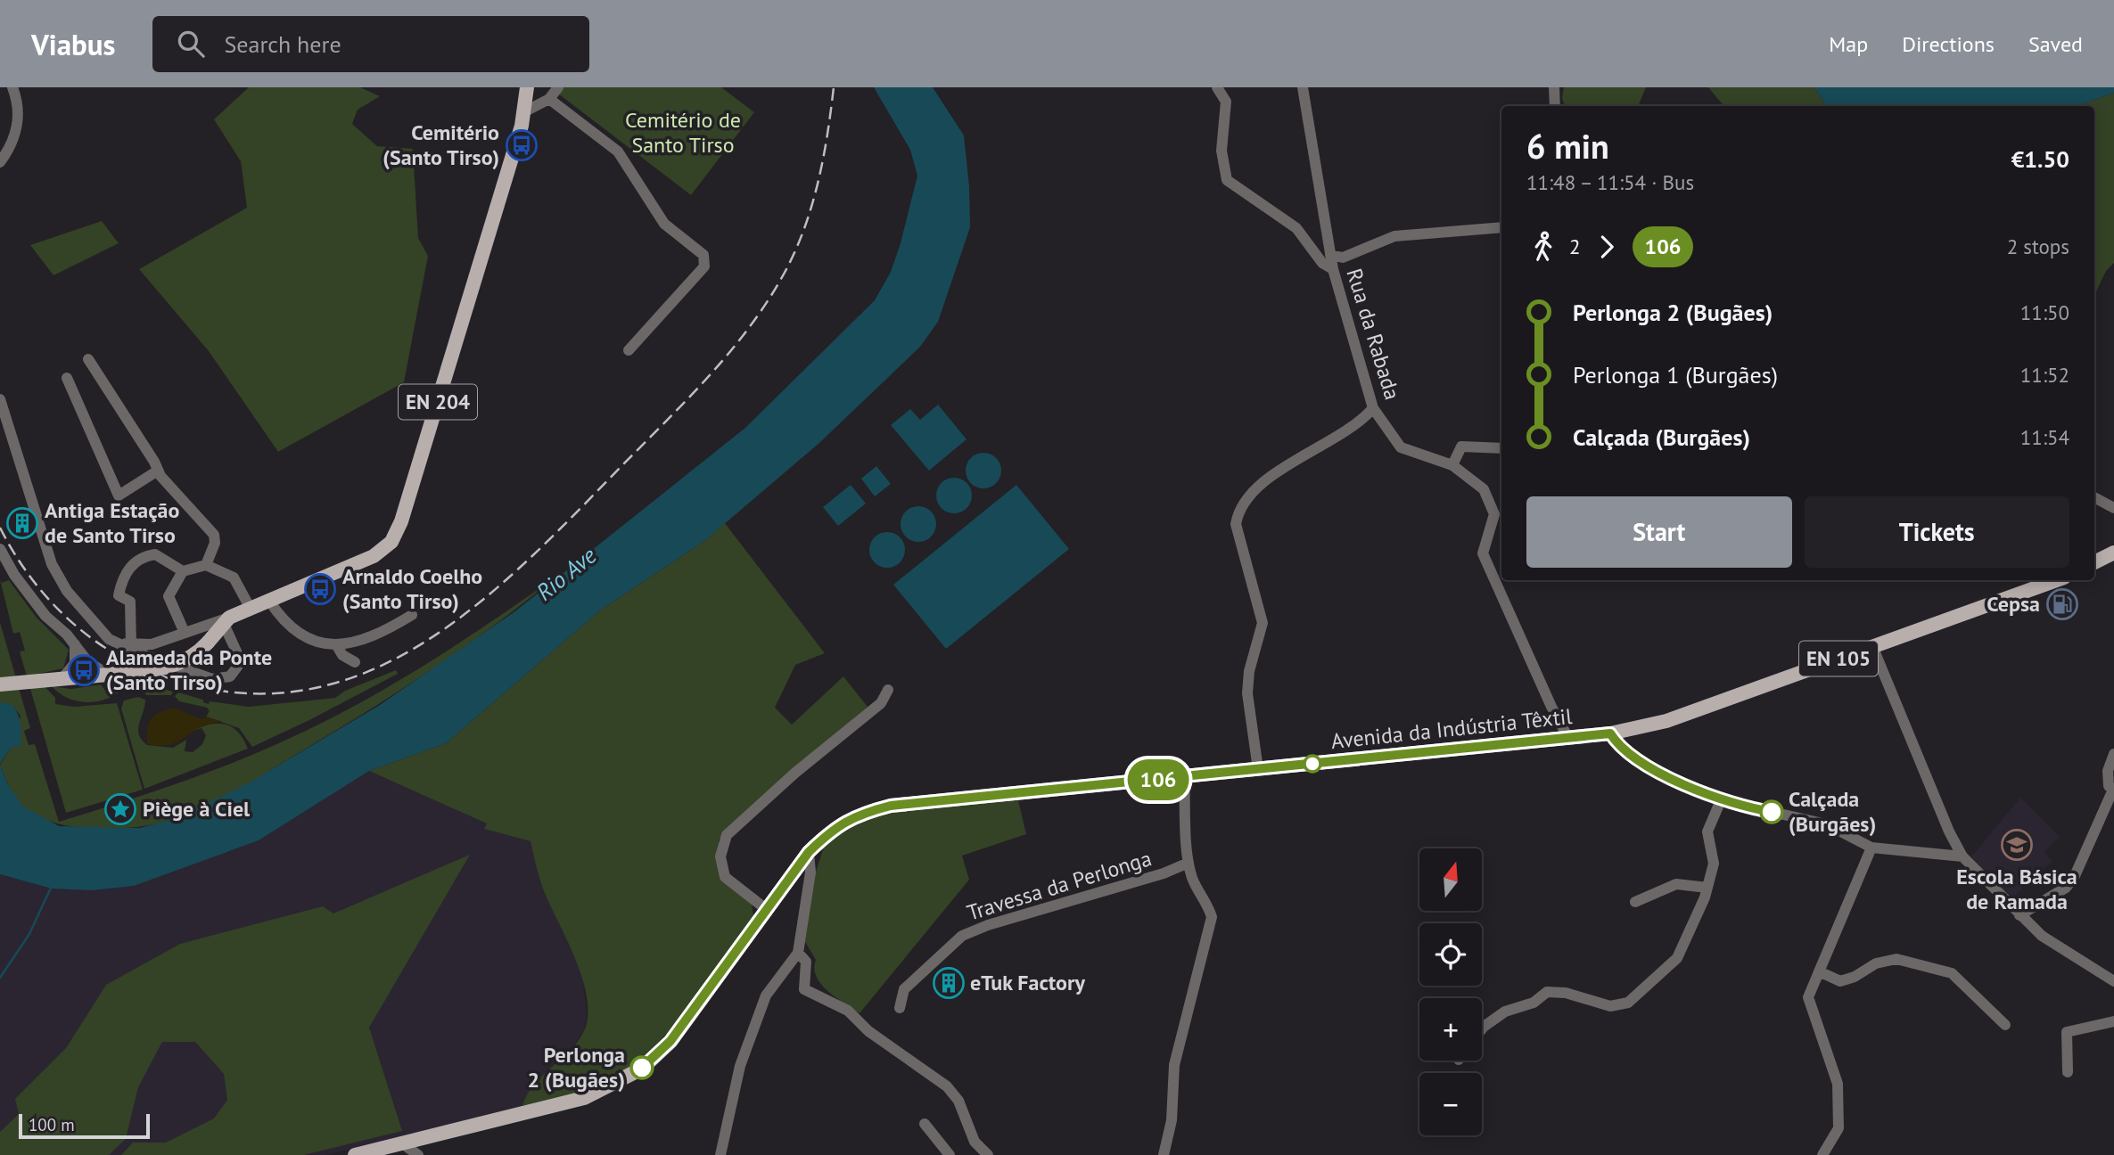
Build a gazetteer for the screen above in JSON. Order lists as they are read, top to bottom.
{
  "streets": {
    "main road": ["EN 204", "EN 105", "Avenida da Indústria Têxtil"],
    "street": ["Rua da Rabada", "Travessa da Perlonga"]
  },
  "crossings": [
    ["Rua da Rabada", "Avenida da Indústria Têxtil"]
  ],
  "water": ["Rio Ave"],
  "parks": ["Cemitério de Santo Tirso"],
  "places": {
    "bus stop": ["Cemitério (Santo Tirso)", "Arnaldo Coelho (Santo Tirso)", "Alameda da Ponte (Santo Tirso)"],
    "building": ["Antiga Estação de Santo Tirso", "eTuk Factory"],
    "fuel station": ["Cepsa"],
    "place": ["Piège à Ciel"],
    "other": ["Calçada (Burgães)", "Perlonga 2 (Bugães)"],
    "school or university": ["Escola Básica de Ramada"]
  },
  "lines": ["bus line 106"],
  "scale_bar": "100 m",
  "north": "top",
  "page": {
    "header": "Viabus",
    "search": "Search here",
    "nav": ["Map", "Directions", "Saved"],
    "on_map": "106",
    "heading": ["6 min", "11:48 – 11:54 · Bus", "€1.50"],
    "legs": ["2", "106", "2 stops"],
    "list": [
      {
        "name": "Perlonga 2 (Bugães)",
        "value": "11:50"
      },
      {
        "name": "Perlonga 1 (Burgães)",
        "value": "11:52"
      },
      {
        "name": "Calçada (Burgães)",
        "value": "11:54"
      }
    ],
    "buttons": ["Start", "Tickets"],
    "map_buttons": ["+", "−"],
    "scale": "100 m"
  }
}
